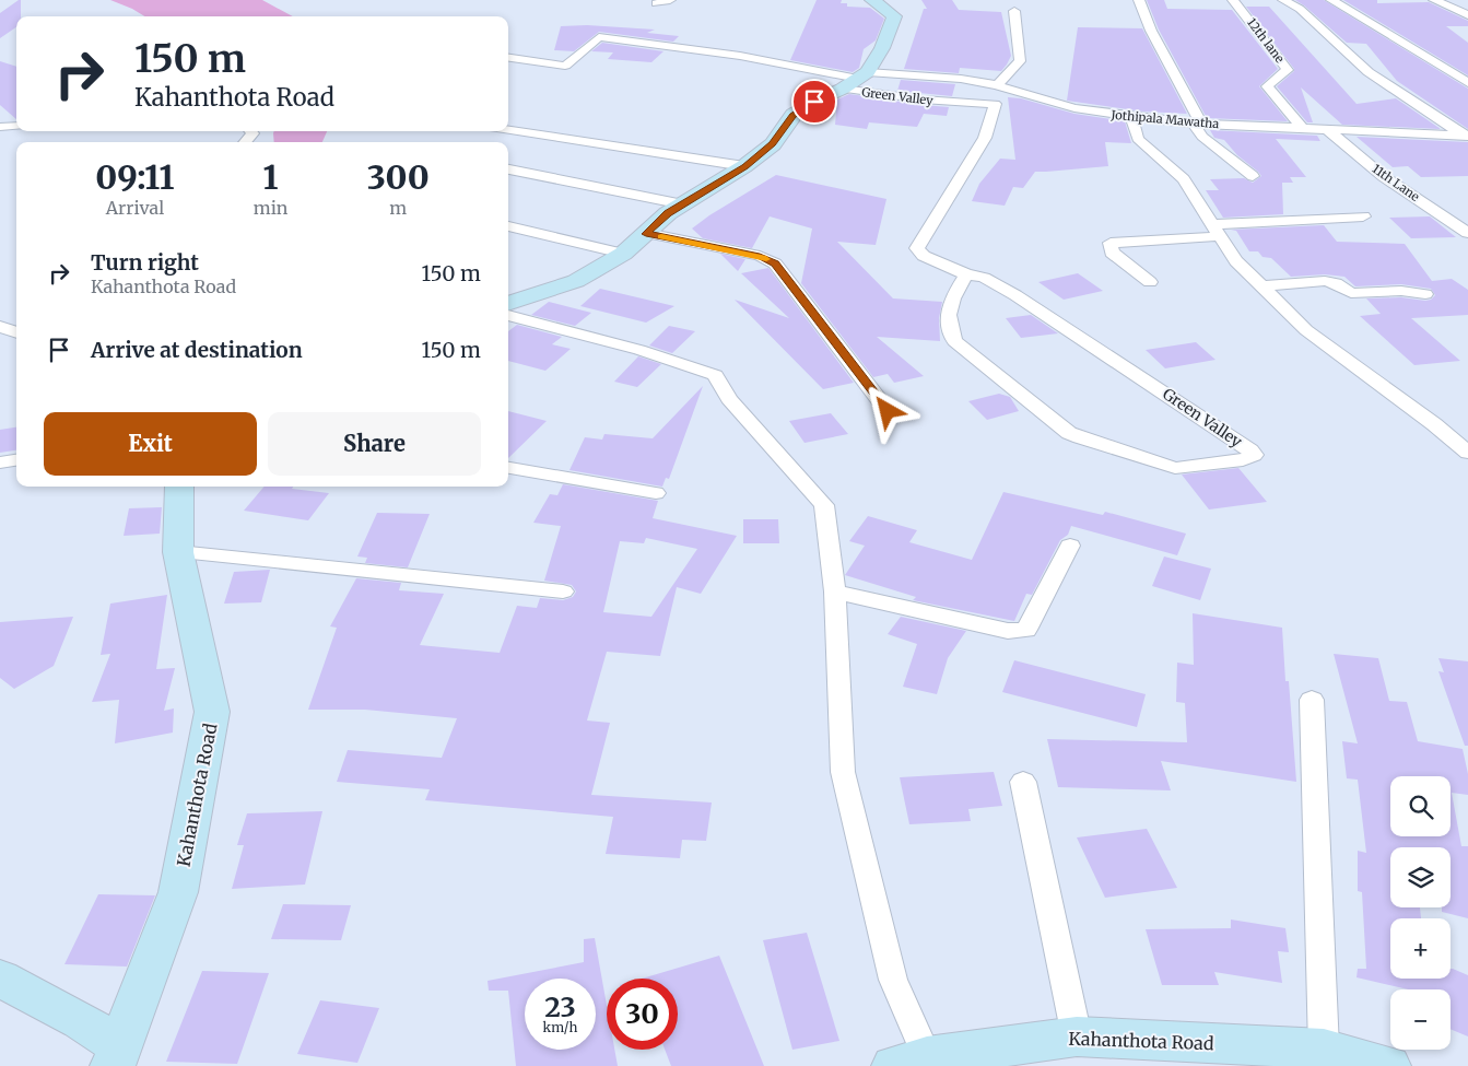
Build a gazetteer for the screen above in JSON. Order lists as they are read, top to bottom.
{
  "streets": {
    "main road": ["Kahanthota Road"],
    "street": [
      "12th lane",
      "Green Valley",
      "Jothipala Mawatha",
      "11th Lane"
    ]
  },
  "crossings": [
    ["12th lane", "Jothipala Mawatha"],
    ["Green Valley", "Jothipala Mawatha"],
    ["Jothipala Mawatha", "11th Lane"]
  ],
  "page": {
    "turn": ["150 m", "Kahanthota Road"],
    "eta": [
      "09:11",
      "Arrival",
      "1",
      "min",
      "300",
      "m"
    ],
    "list": [
      {
        "name": "Turn right",
        "note": "Kahanthota Road",
        "value": "150 m"
      },
      {
        "name": "Arrive at destination",
        "value": "150 m"
      }
    ],
    "buttons": ["Exit", "Share"],
    "map_buttons": ["+", "−"],
    "speed": "23 km/h",
    "limit": "30"
  }
}
